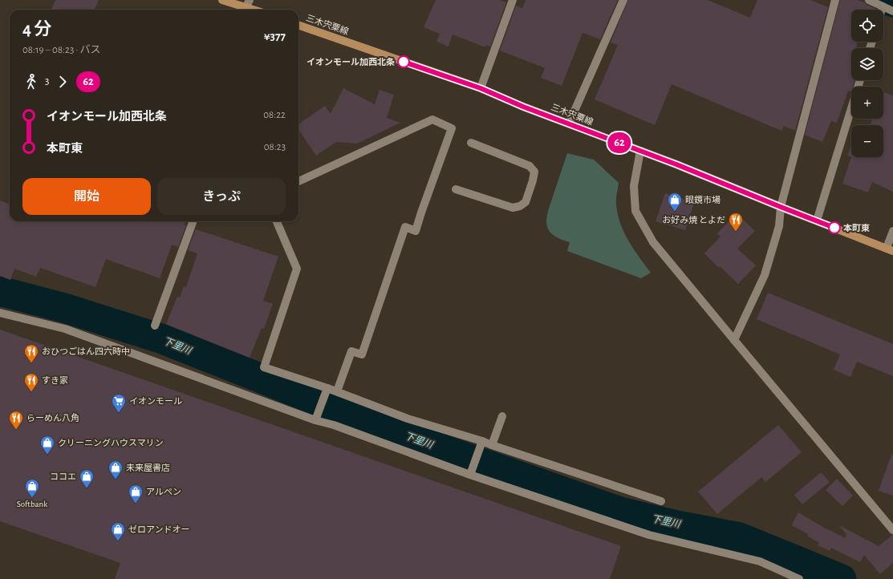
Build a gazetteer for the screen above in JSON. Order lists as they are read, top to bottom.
{
  "streets": {
    "main road": ["三木宍粟線"]
  },
  "water": ["下里川"],
  "places": {
    "other": ["イオンモール加西北条", "本町東"],
    "shop": [
      "眼鏡市場",
      "クリーニングハウスマリン",
      "未来屋書店",
      "ココエ",
      "Softbank",
      "アルペン",
      "ゼロアンドオー"
    ],
    "restaurant": [
      "お好み焼 とよだ",
      "おひつごはん四六時中",
      "すき家",
      "らーめん八角"
    ],
    "supermarket": ["イオンモール"]
  },
  "lines": ["bus line 62"],
  "page": {
    "on_map": "62",
    "map_buttons": ["+", "−"],
    "heading": ["4 分", "08:19 – 08:23 · バス", "¥377"],
    "legs": ["3", "62"],
    "list": [
      {
        "name": "イオンモール加西北条",
        "value": "08:22"
      },
      {
        "name": "本町東",
        "value": "08:23"
      }
    ],
    "buttons": ["開始", "きっぷ"]
  }
}
